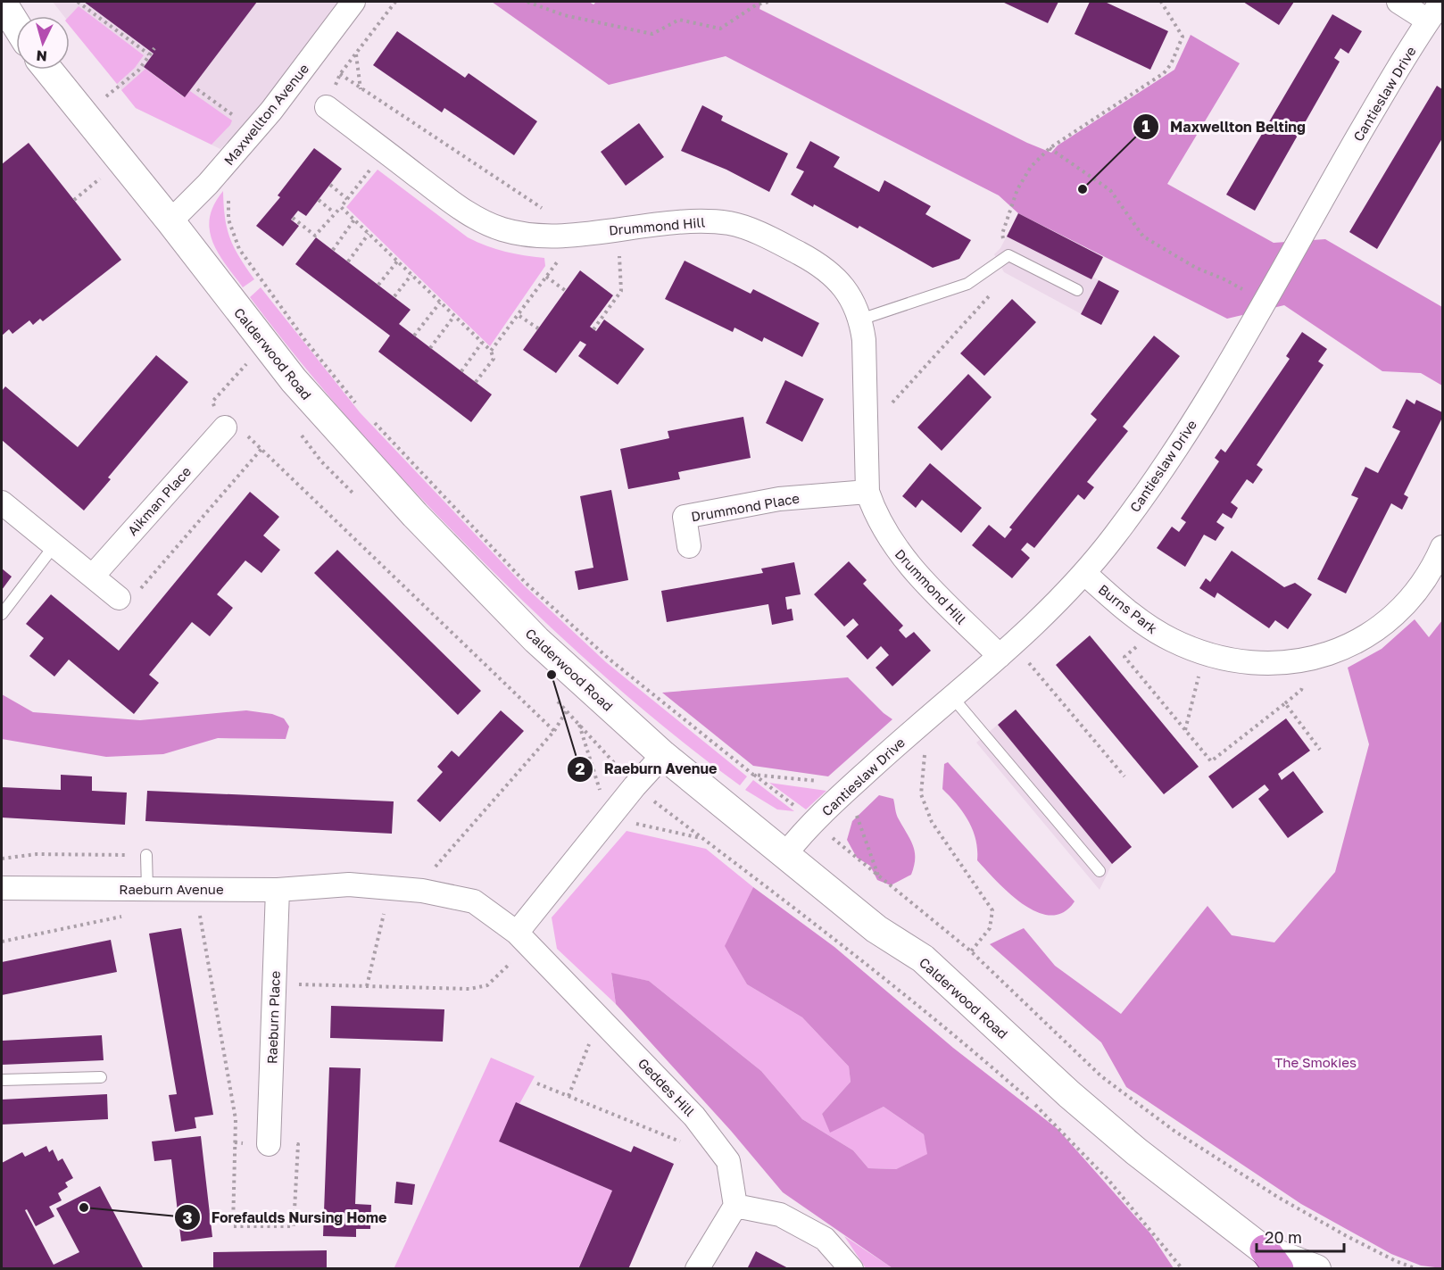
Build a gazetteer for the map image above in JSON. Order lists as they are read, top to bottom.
{
  "streets": {
    "street": [
      "Cantieslaw Drive",
      "Maxwellton Avenue",
      "Drummond Hill",
      "Calderwood Road",
      "Aikman Place",
      "Drummond Place",
      "Burns Park",
      "Raeburn Avenue",
      "Raeburn Place",
      "Geddes Hill"
    ]
  },
  "crossings": [
    ["Cantieslaw Drive", "Drummond Hill"],
    ["Cantieslaw Drive", "Calderwood Road"],
    ["Cantieslaw Drive", "Burns Park"],
    ["Maxwellton Avenue", "Calderwood Road"],
    ["Drummond Hill", "Drummond Place"],
    ["Raeburn Avenue", "Raeburn Place"],
    ["Raeburn Avenue", "Geddes Hill"]
  ],
  "parks": ["The Smokies"],
  "places": ["Maxwellton Belting", "Raeburn Avenue", "Forefaulds Nursing Home"],
  "scale_bar": "20 m",
  "north": "bottom"
}
